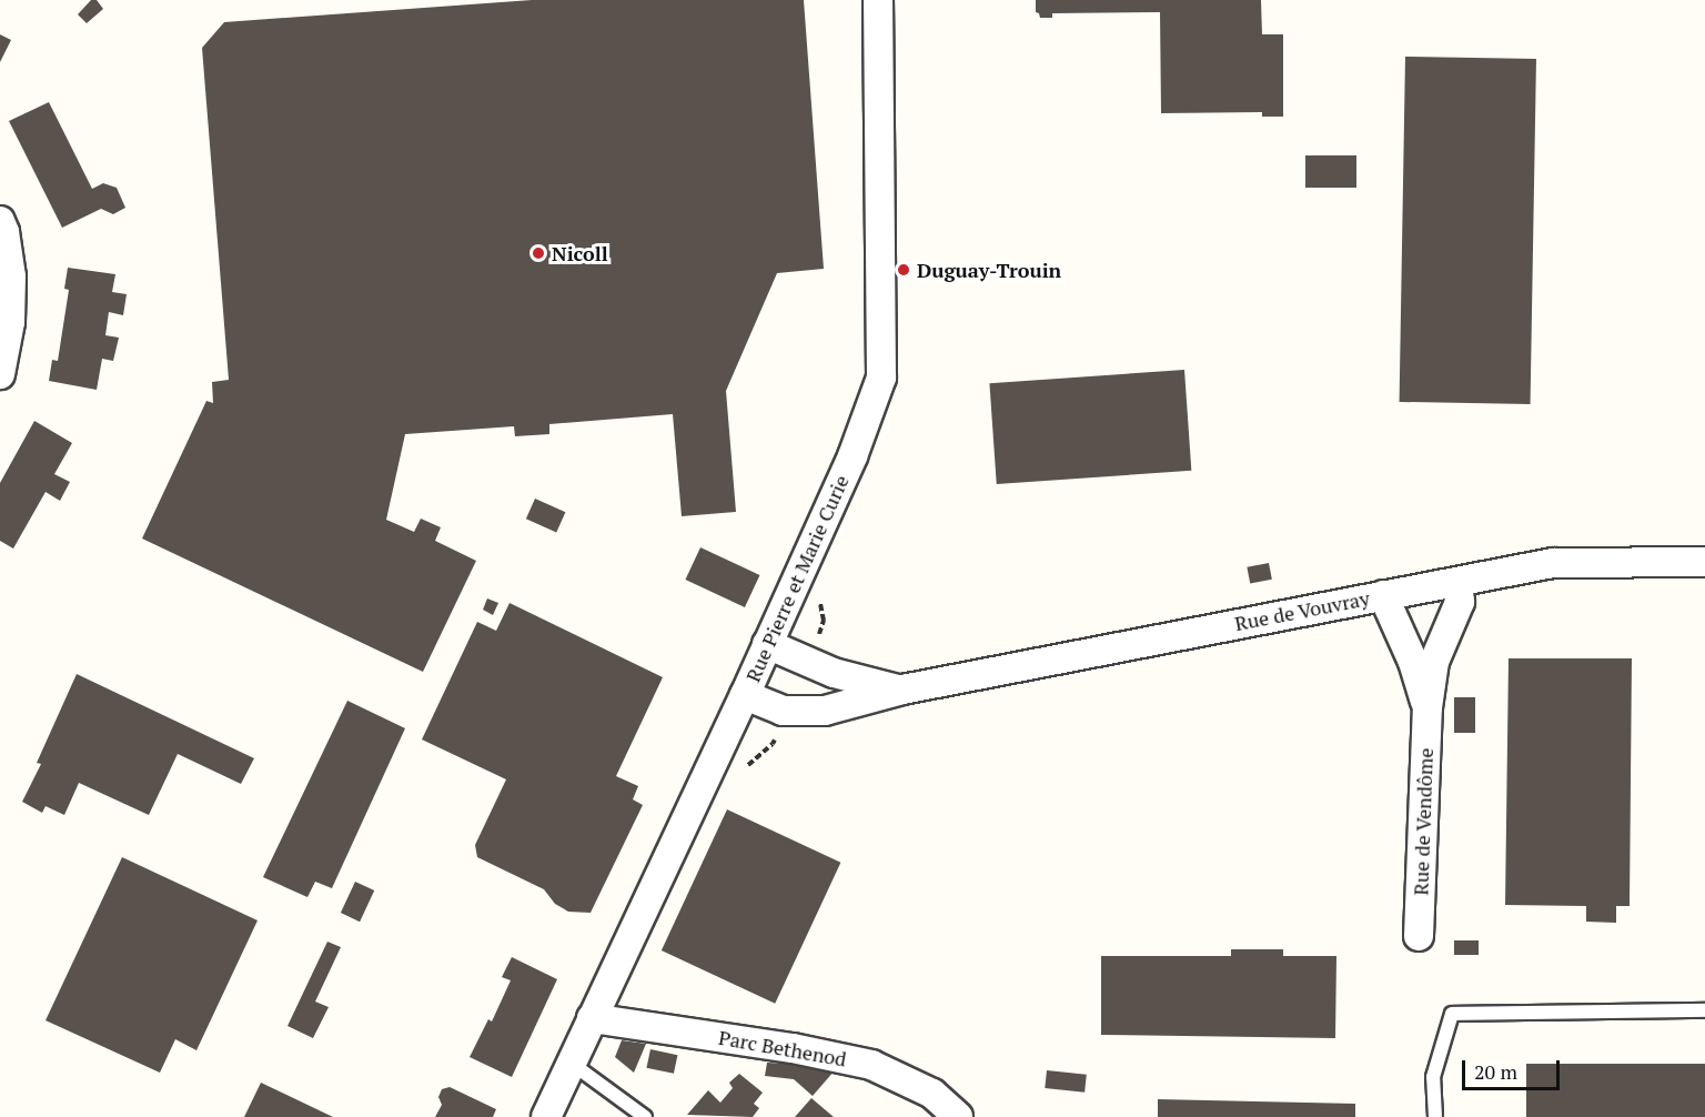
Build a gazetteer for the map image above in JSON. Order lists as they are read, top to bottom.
{
  "streets": {
    "street": [
      "Rue Pierre et Marie Curie",
      "Rue de Vouvray",
      "Rue de Vendôme",
      "Parc Bethenod"
    ]
  },
  "crossings": [
    ["Rue Pierre et Marie Curie", "Rue de Vouvray"],
    ["Rue Pierre et Marie Curie", "Parc Bethenod"],
    ["Rue de Vouvray", "Rue de Vendôme"]
  ],
  "places": ["Nicoll", "Duguay-Trouin"],
  "scale_bar": "20 m"
}
